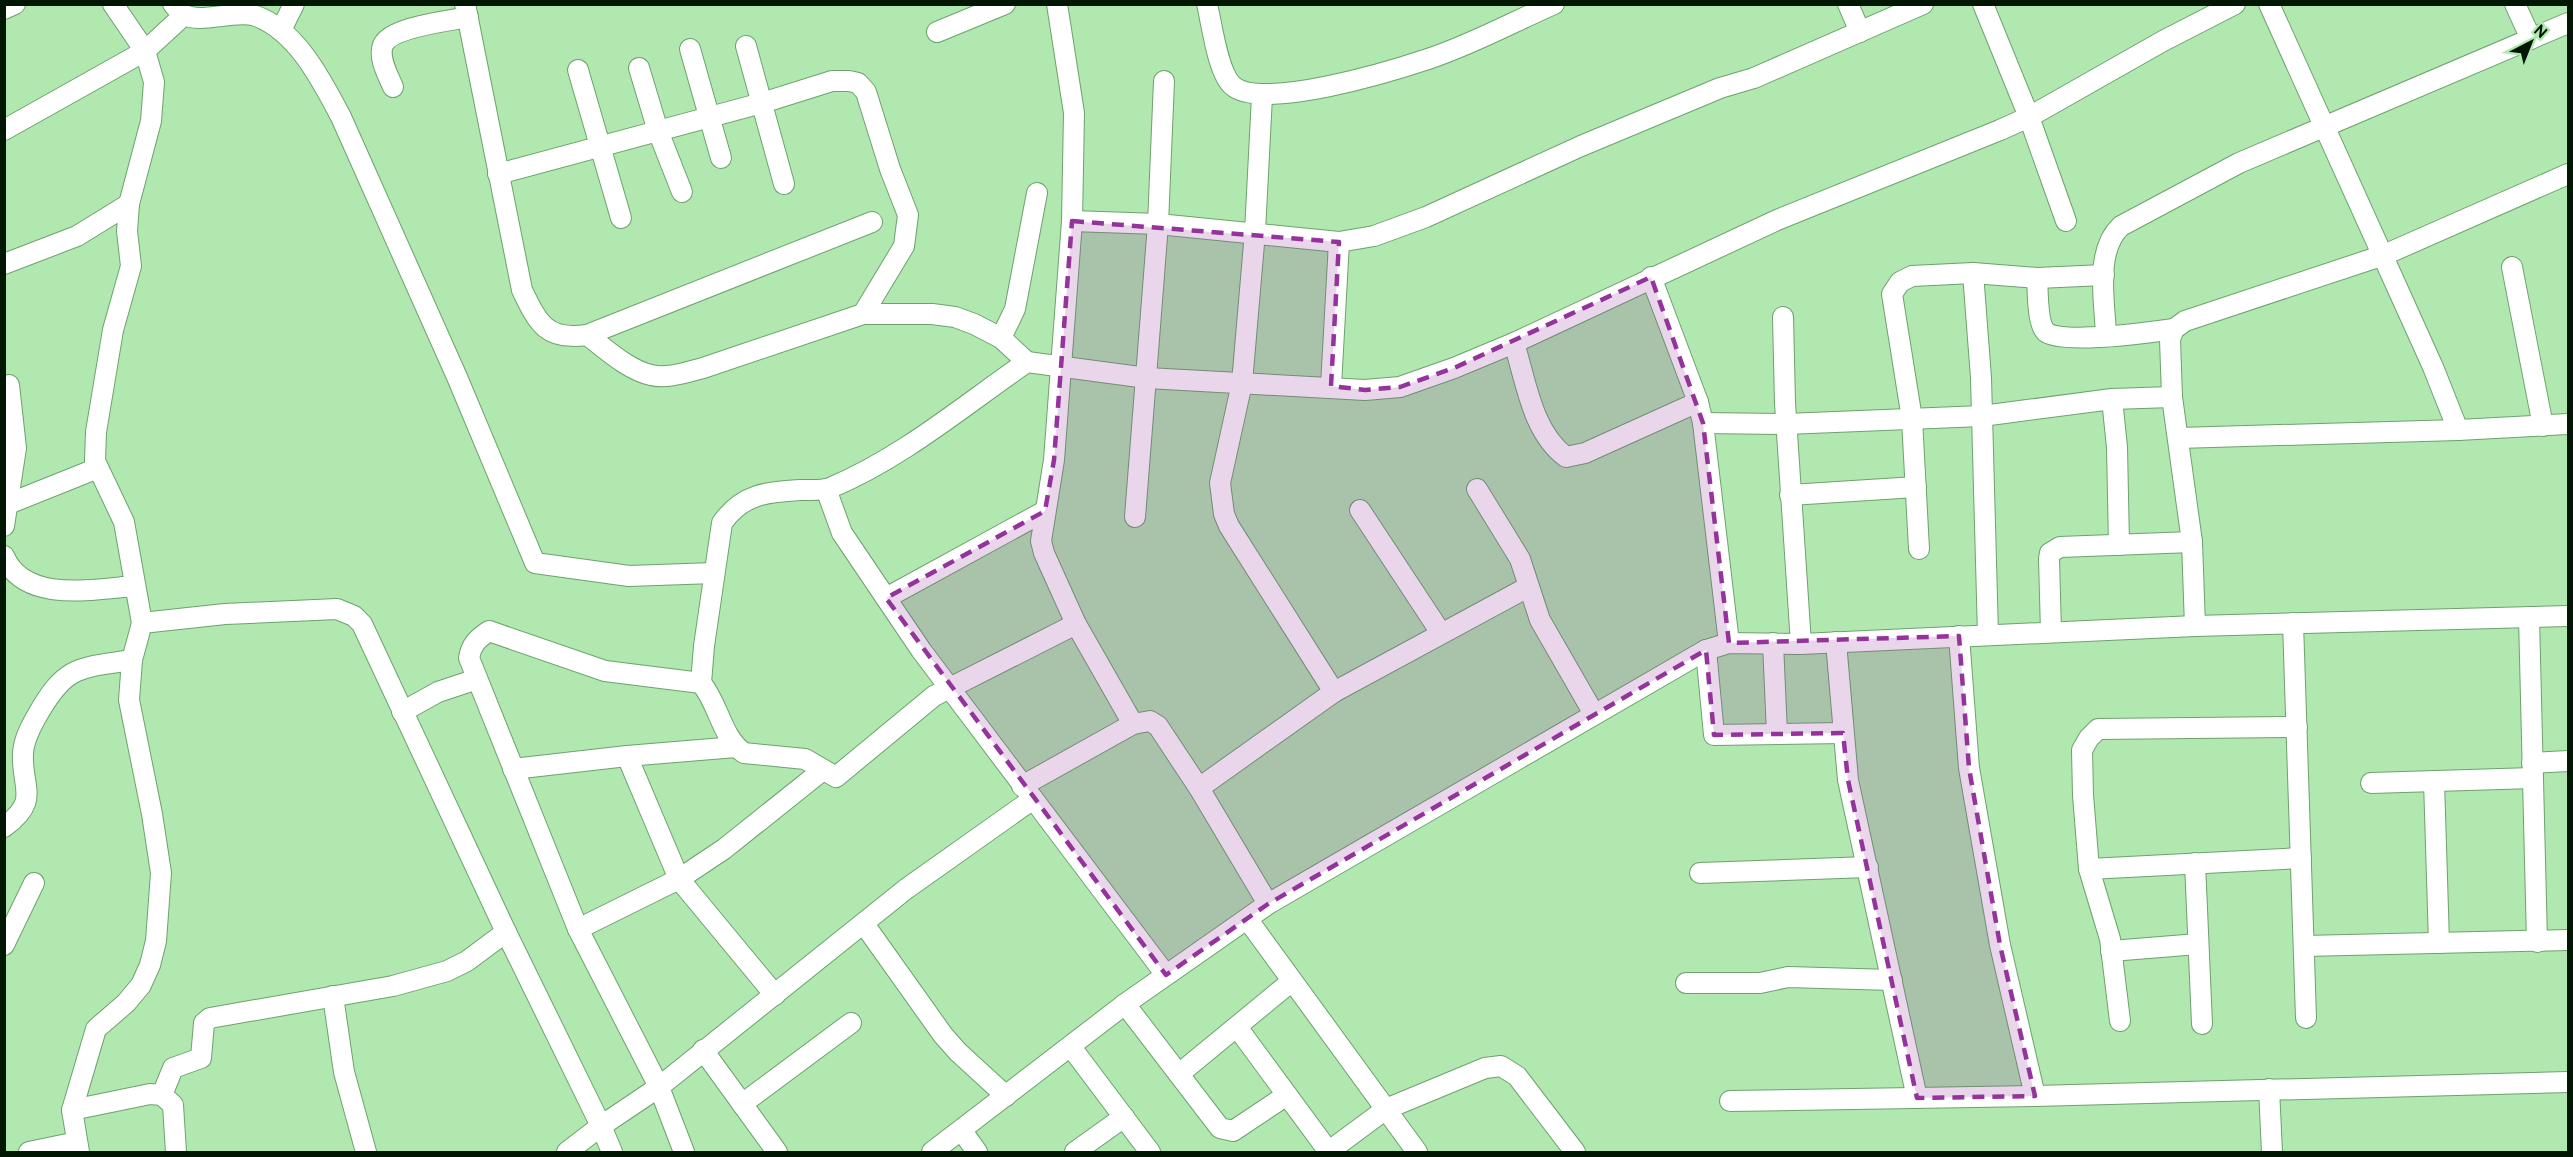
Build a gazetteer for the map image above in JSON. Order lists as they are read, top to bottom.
{
  "north": "top right"
}
